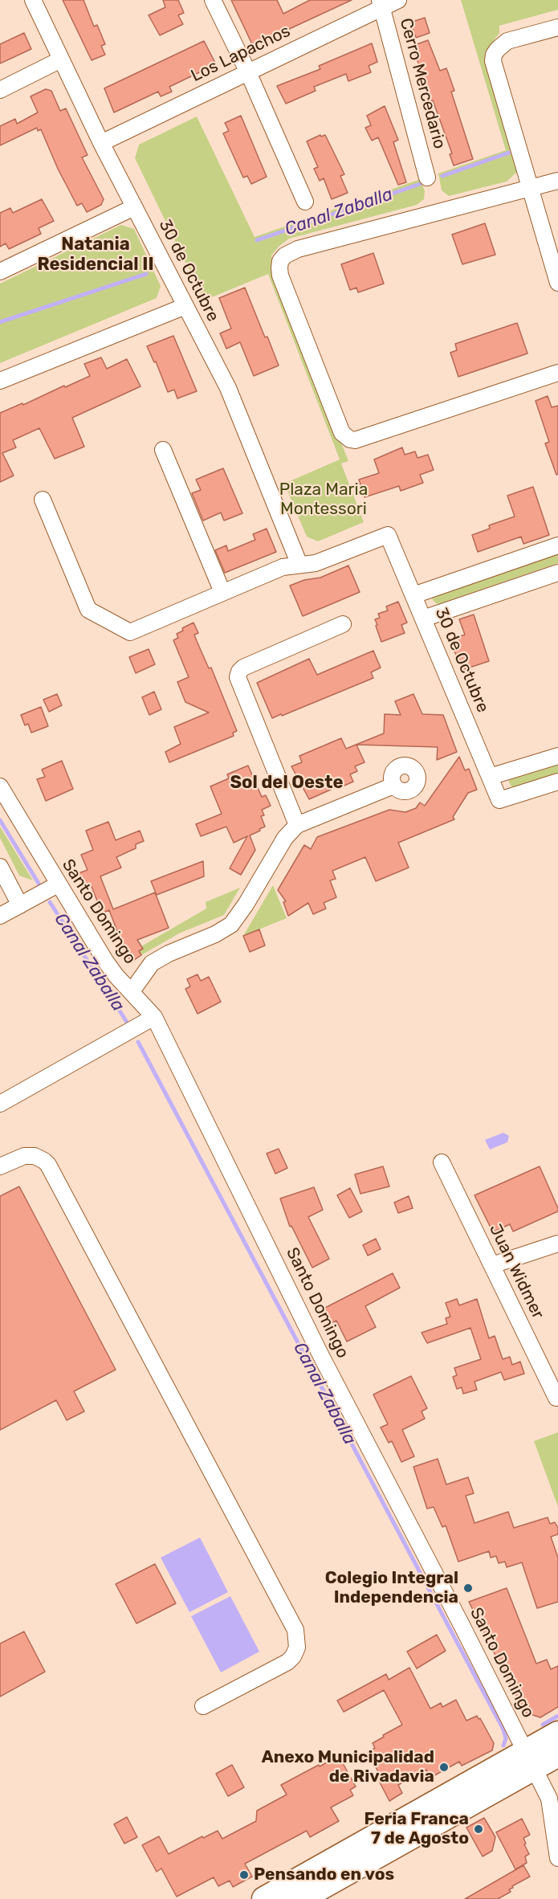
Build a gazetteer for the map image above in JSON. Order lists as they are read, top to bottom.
{
  "streets": {
    "street": [
      "Los Lapachos",
      "Cerro Mercedario",
      "30 de Octubre",
      "Santo Domingo",
      "Juan Widmer"
    ]
  },
  "crossings": [
    ["Los Lapachos", "Cerro Mercedario"],
    ["Los Lapachos", "30 de Octubre"]
  ],
  "districts": ["Natania Residencial II", "Sol del Oeste"],
  "water": ["Canal Zaballa"],
  "parks": ["Plaza Maria Montessori"],
  "places": [
    "Colegio Integral Independencia",
    "Anexo Municipalidad de Rivadavia",
    "Feria Franca 7 de Agosto",
    "Pensando en vos"
  ]
}
